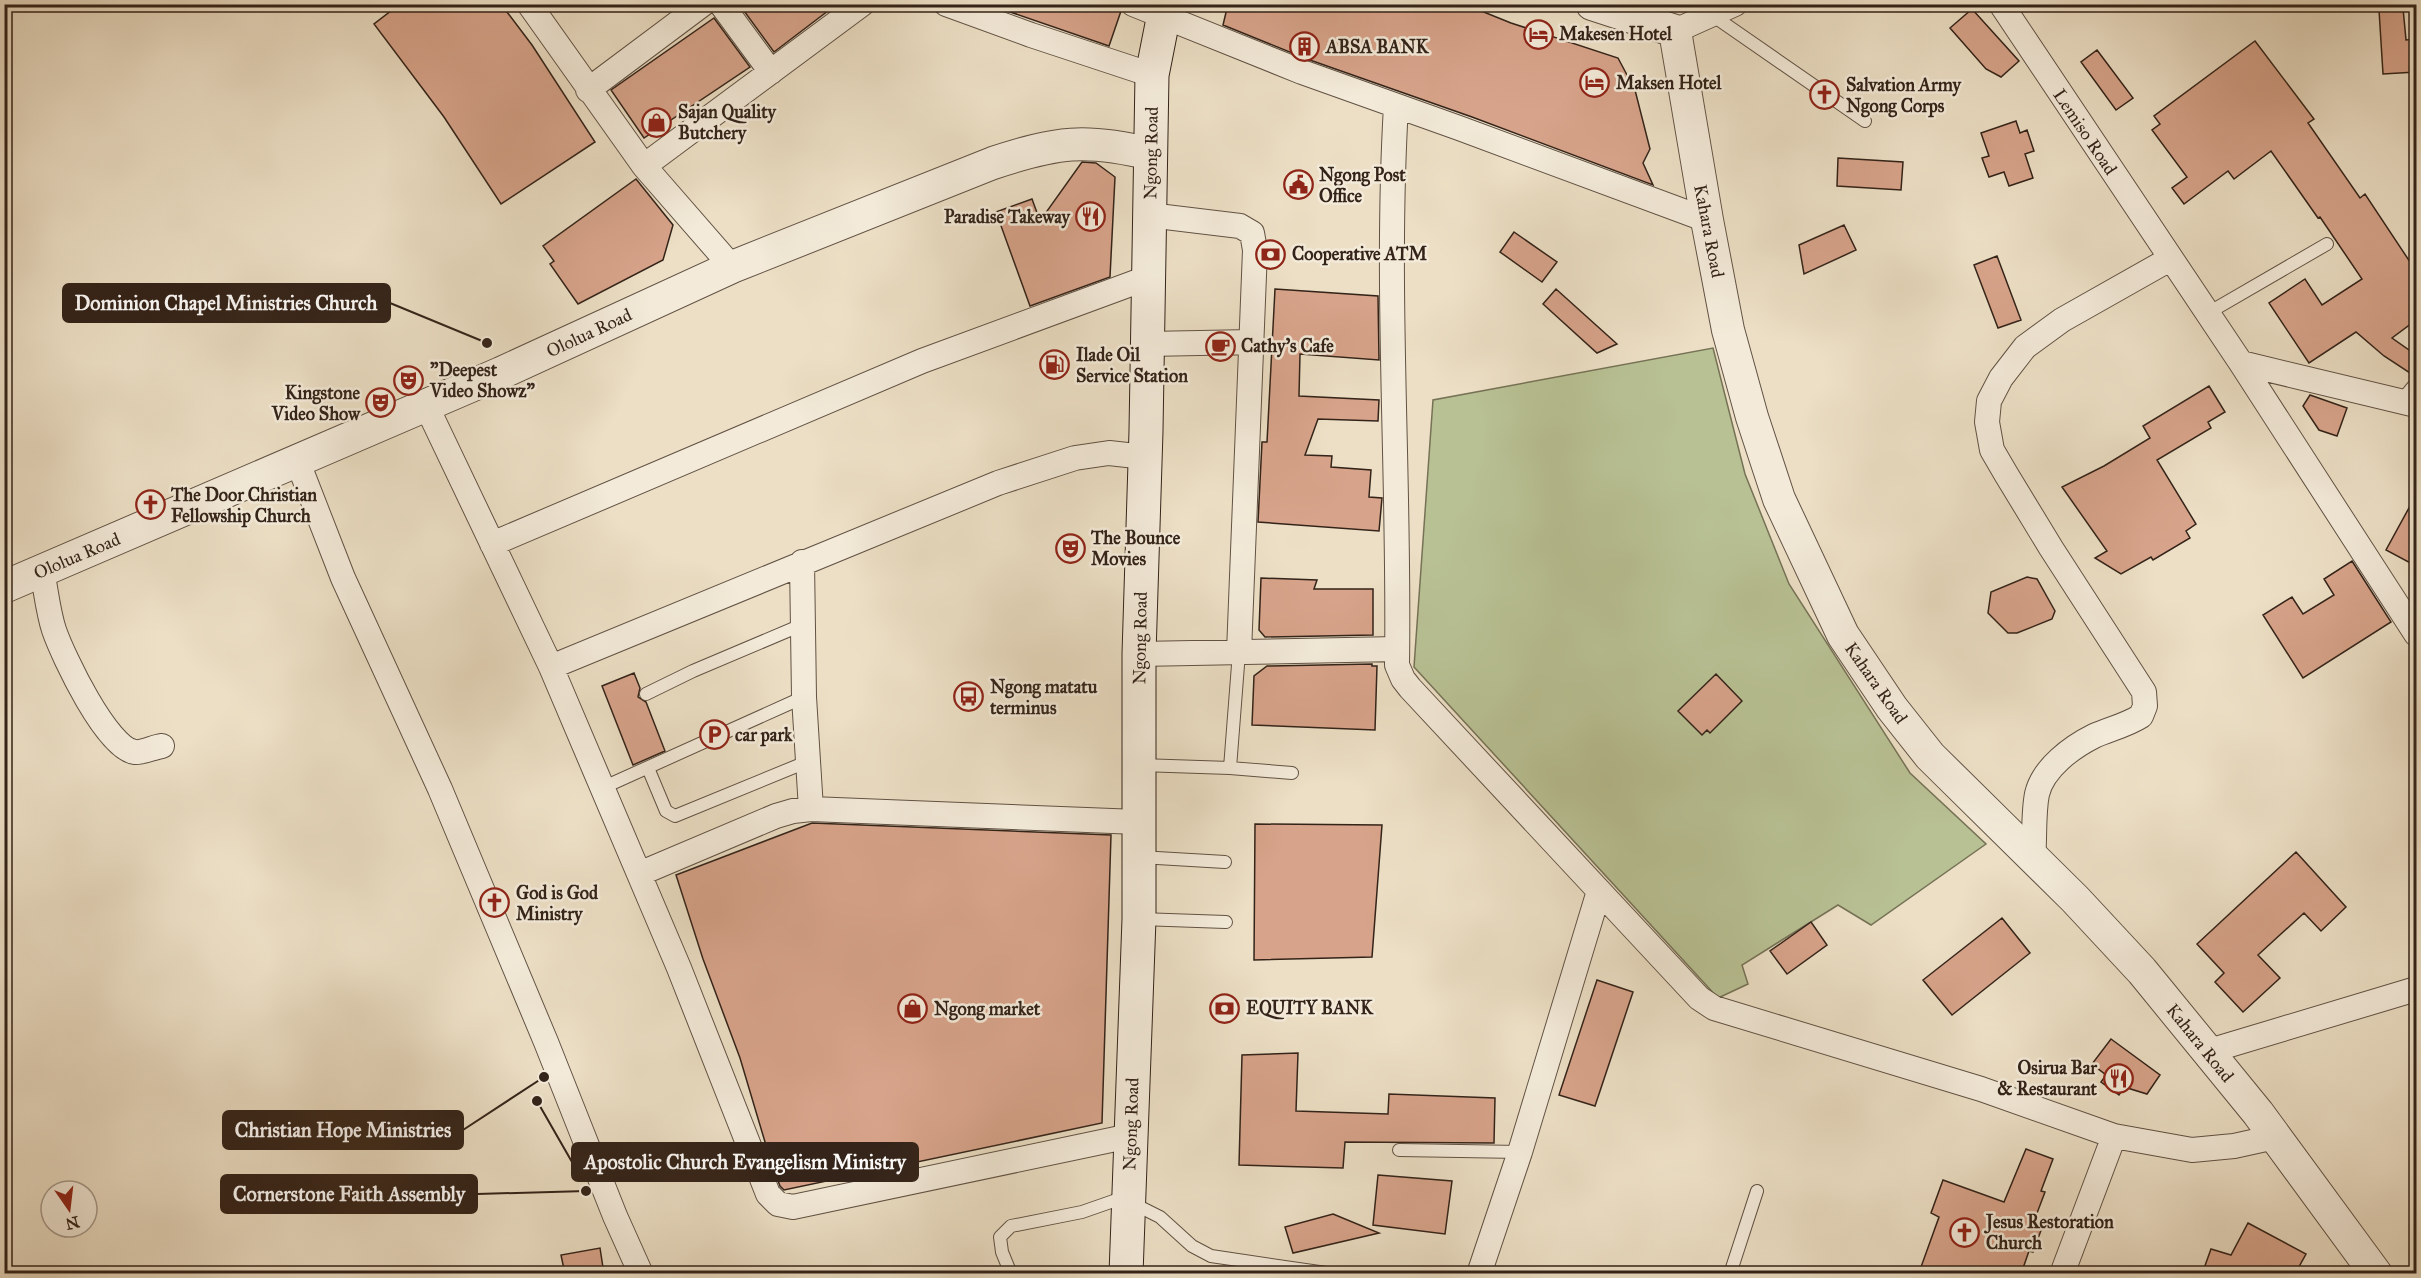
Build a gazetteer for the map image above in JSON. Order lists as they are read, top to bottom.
{
  "streets": {
    "main road": ["Ngong Road"],
    "street": ["Lemiso Road", "Kahara Road", "Ololua Road"]
  },
  "crossings": [
    ["Ngong Road", "Ololua Road"]
  ],
  "places": {
    "hotel": ["Makesen Hotel", "Maksen Hotel"],
    "building": ["ABSA BANK"],
    "church": [
      "Salvation Army Ngong Corps",
      "The Door Christian Fellowship Church",
      "God is God Ministry",
      "Jesus Restoration Church"
    ],
    "shop": ["Sajan Quality Butchery", "Ngong market"],
    "public building": ["Ngong Post Office"],
    "restaurant": ["Paradise Takeway", "Osirua Bar & Restaurant"],
    "bank": ["Cooperative ATM", "EQUITY BANK"],
    "other": [
      "Dominion Chapel Ministries Church",
      "Christian Hope Ministries",
      "Apostolic Church Evangelism Ministry",
      "Cornerstone Faith Assembly"
    ],
    "cafe": ["Cathy's Cafe"],
    "fuel station": ["Ilade Oil Service Station"],
    "theatre": ["\"Deepest Video Showz\"", "Kingstone Video Show", "The Bounce Movies"],
    "bus stop": ["Ngong matatu terminus"],
    "parking": ["car park"]
  },
  "north": "bottom"
}
